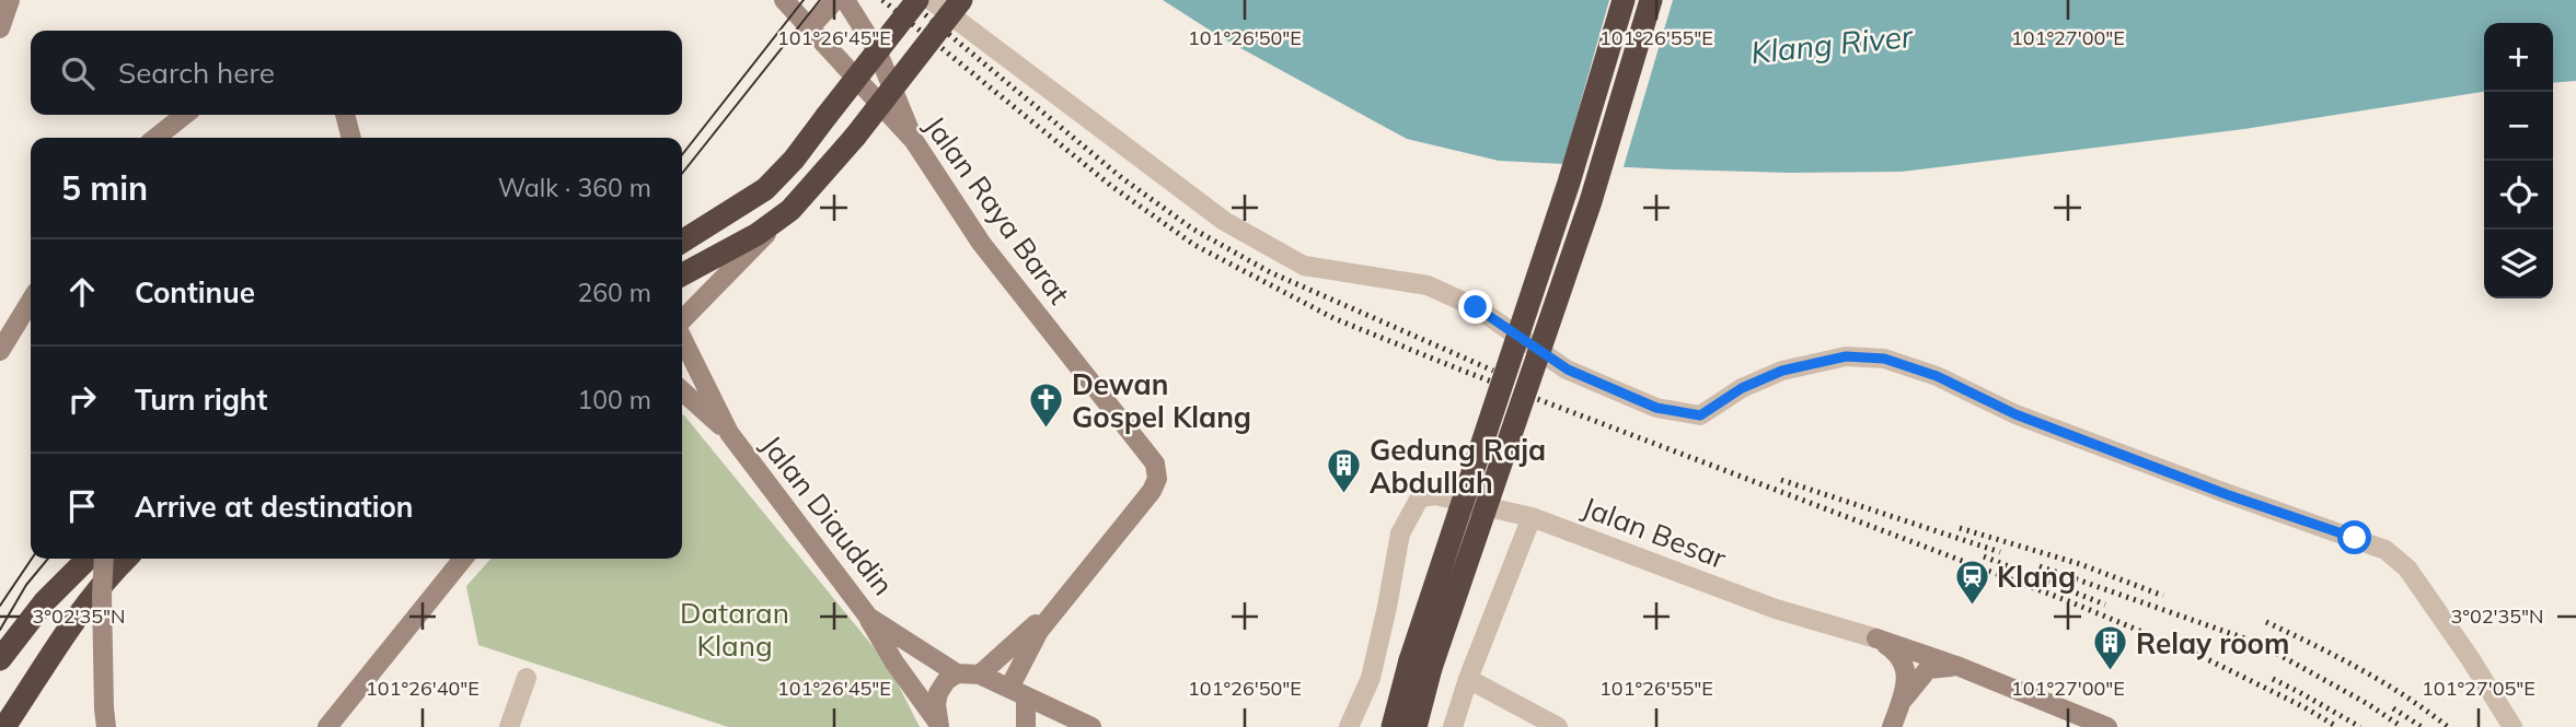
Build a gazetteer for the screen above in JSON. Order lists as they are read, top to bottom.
{
  "streets": {
    "main road": ["Jalan Raya Barat", "Jalan Diauddin"],
    "street": ["Jalan Besar"]
  },
  "water": ["Klang River"],
  "parks": ["Dataran Klang"],
  "places": {
    "church": ["Dewan Gospel Klang"],
    "building": ["Gedung Raja Abdullah", "Relay room"],
    "station": ["Klang"]
  },
  "page": {
    "map_buttons": ["+", "−"],
    "search": "Search here",
    "heading": ["5 min", "Walk · 360 m"],
    "list": [
      ["Continue", "260 m"],
      ["Turn right", "100 m"],
      "Arrive at destination"
    ]
  },
  "coordinates": [
    "101°26'45\"E",
    "101°26'50\"E",
    "101°26'55\"E",
    "101°27'00\"E",
    "3°02'35\"N",
    "101°26'40\"E",
    "101°27'05\"E"
  ]
}
